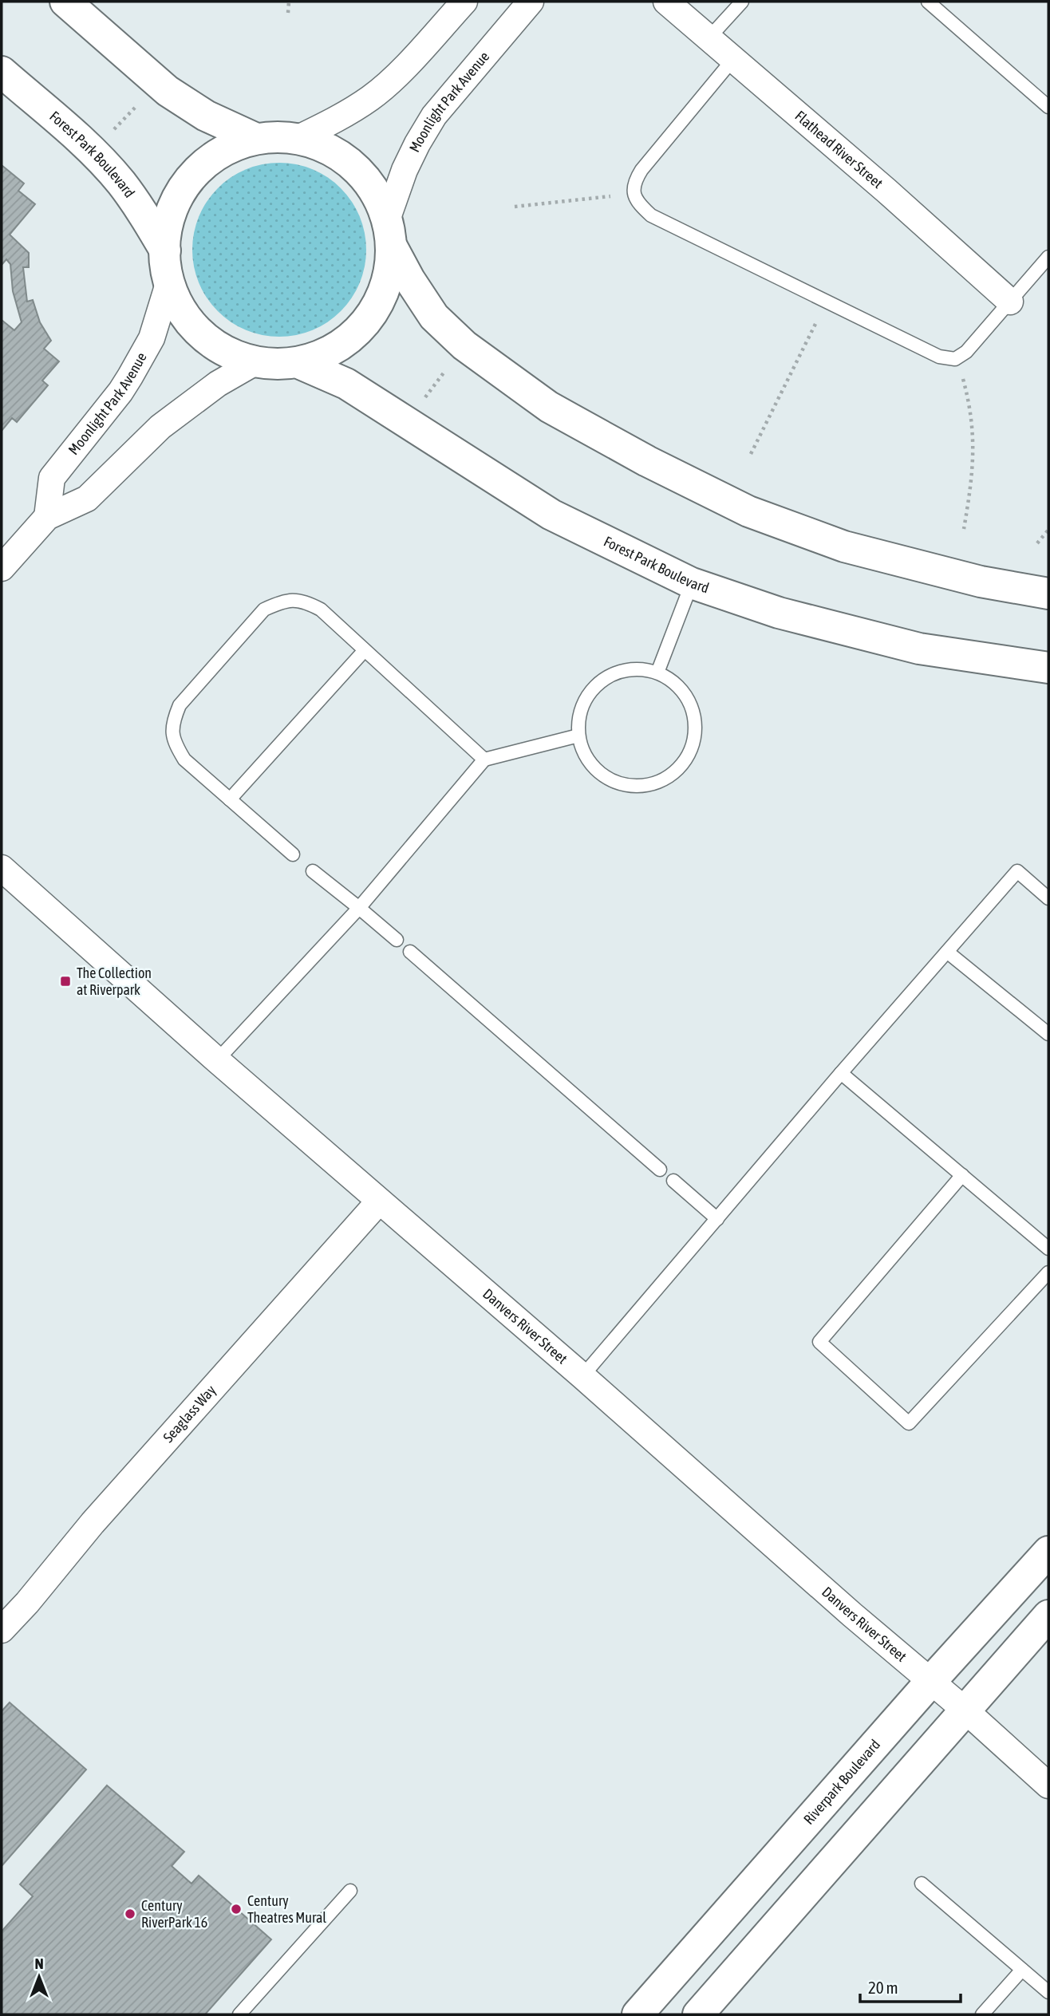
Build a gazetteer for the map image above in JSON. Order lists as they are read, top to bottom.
{
  "streets": {
    "street": [
      "Moonlight Park Avenue",
      "Flathead River Street",
      "Forest Park Boulevard",
      "Danvers River Street",
      "Seaglass Way",
      "Riverpark Boulevard"
    ]
  },
  "crossings": [
    ["Danvers River Street", "Seaglass Way"],
    ["Danvers River Street", "Riverpark Boulevard"]
  ],
  "places": {
    "transit": ["The Collection at Riverpark"],
    "other": ["Century Theatres Mural", "Century RiverPark 16"]
  },
  "scale_bar": "20 m",
  "north": "top"
}
